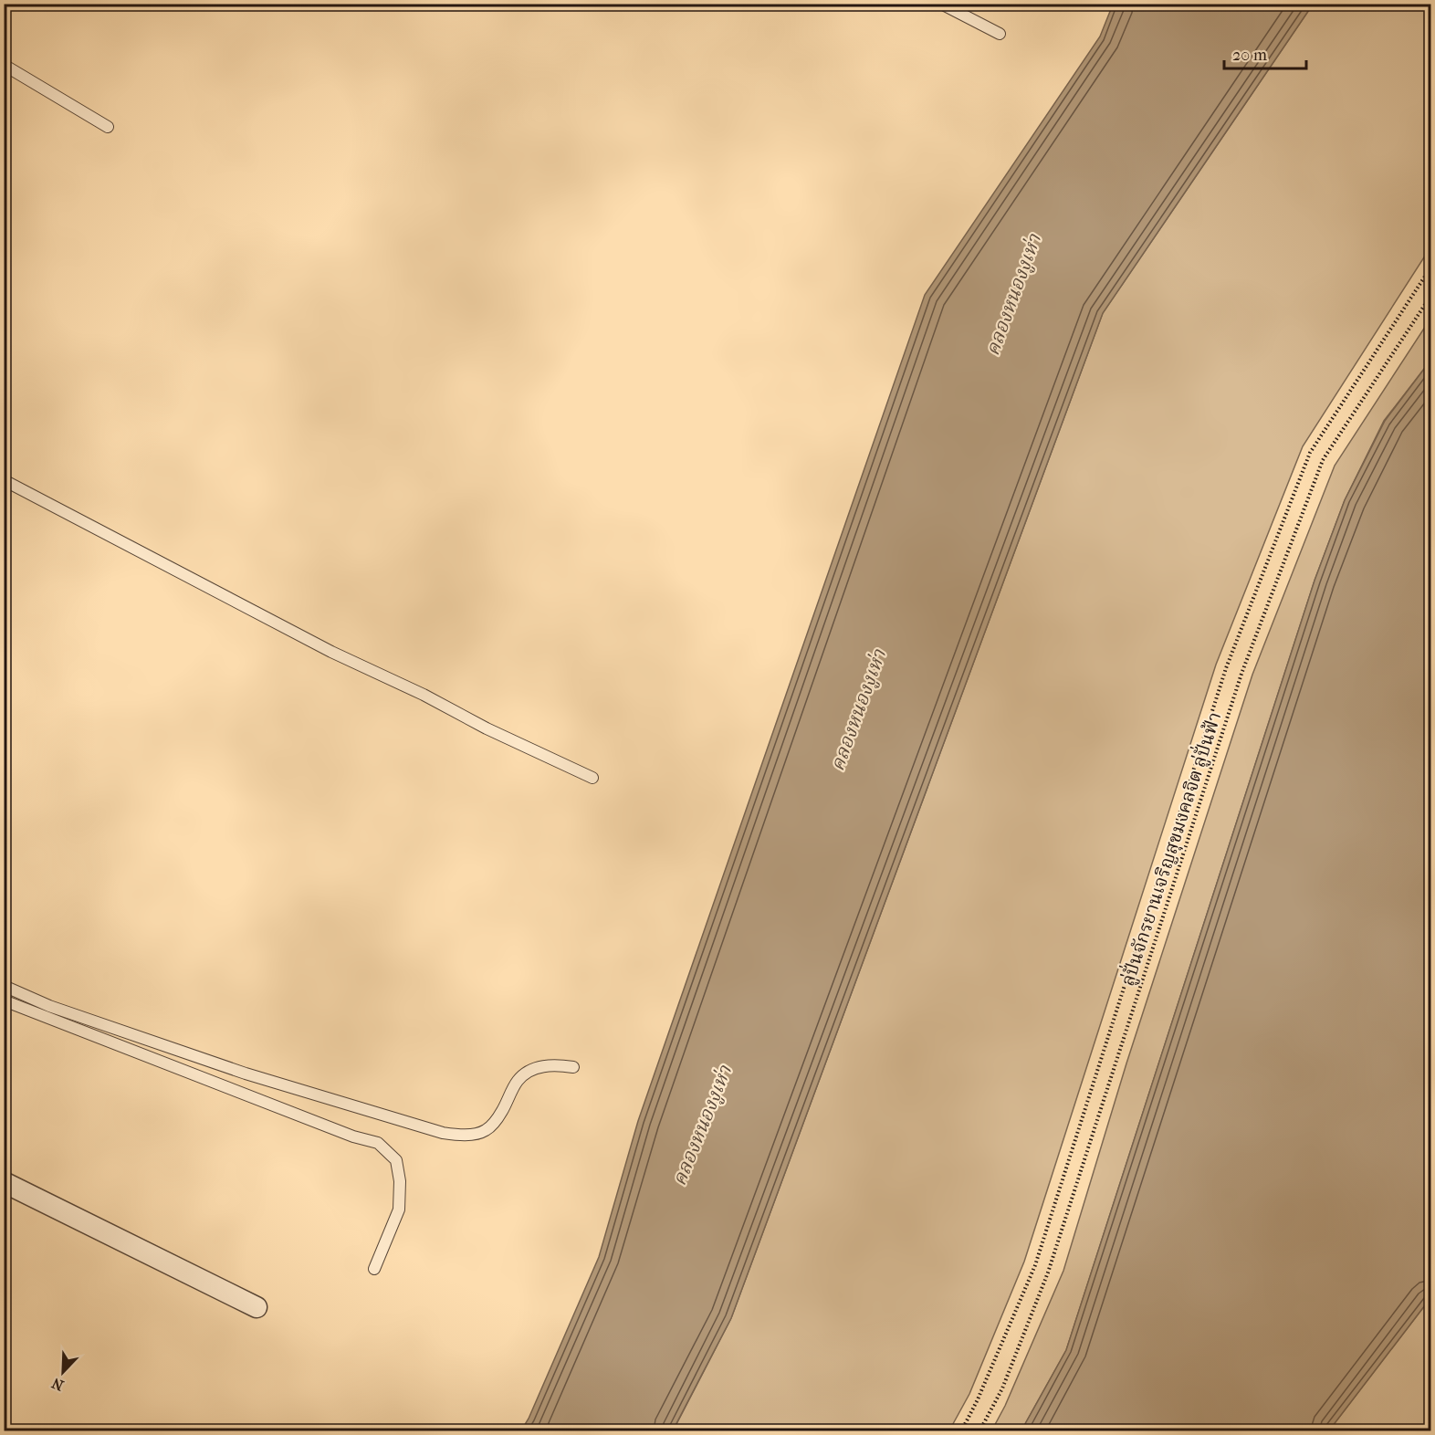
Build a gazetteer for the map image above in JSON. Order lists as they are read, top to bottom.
{
  "streets": {
    "path": ["ลู่ปั่นจักรยานเจริญสุขมงคลจิต ลู่ปั่นฟ้า"]
  },
  "water": ["คลองหนองงูเห่า"],
  "scale_bar": "20 m",
  "north": "bottom left"
}
